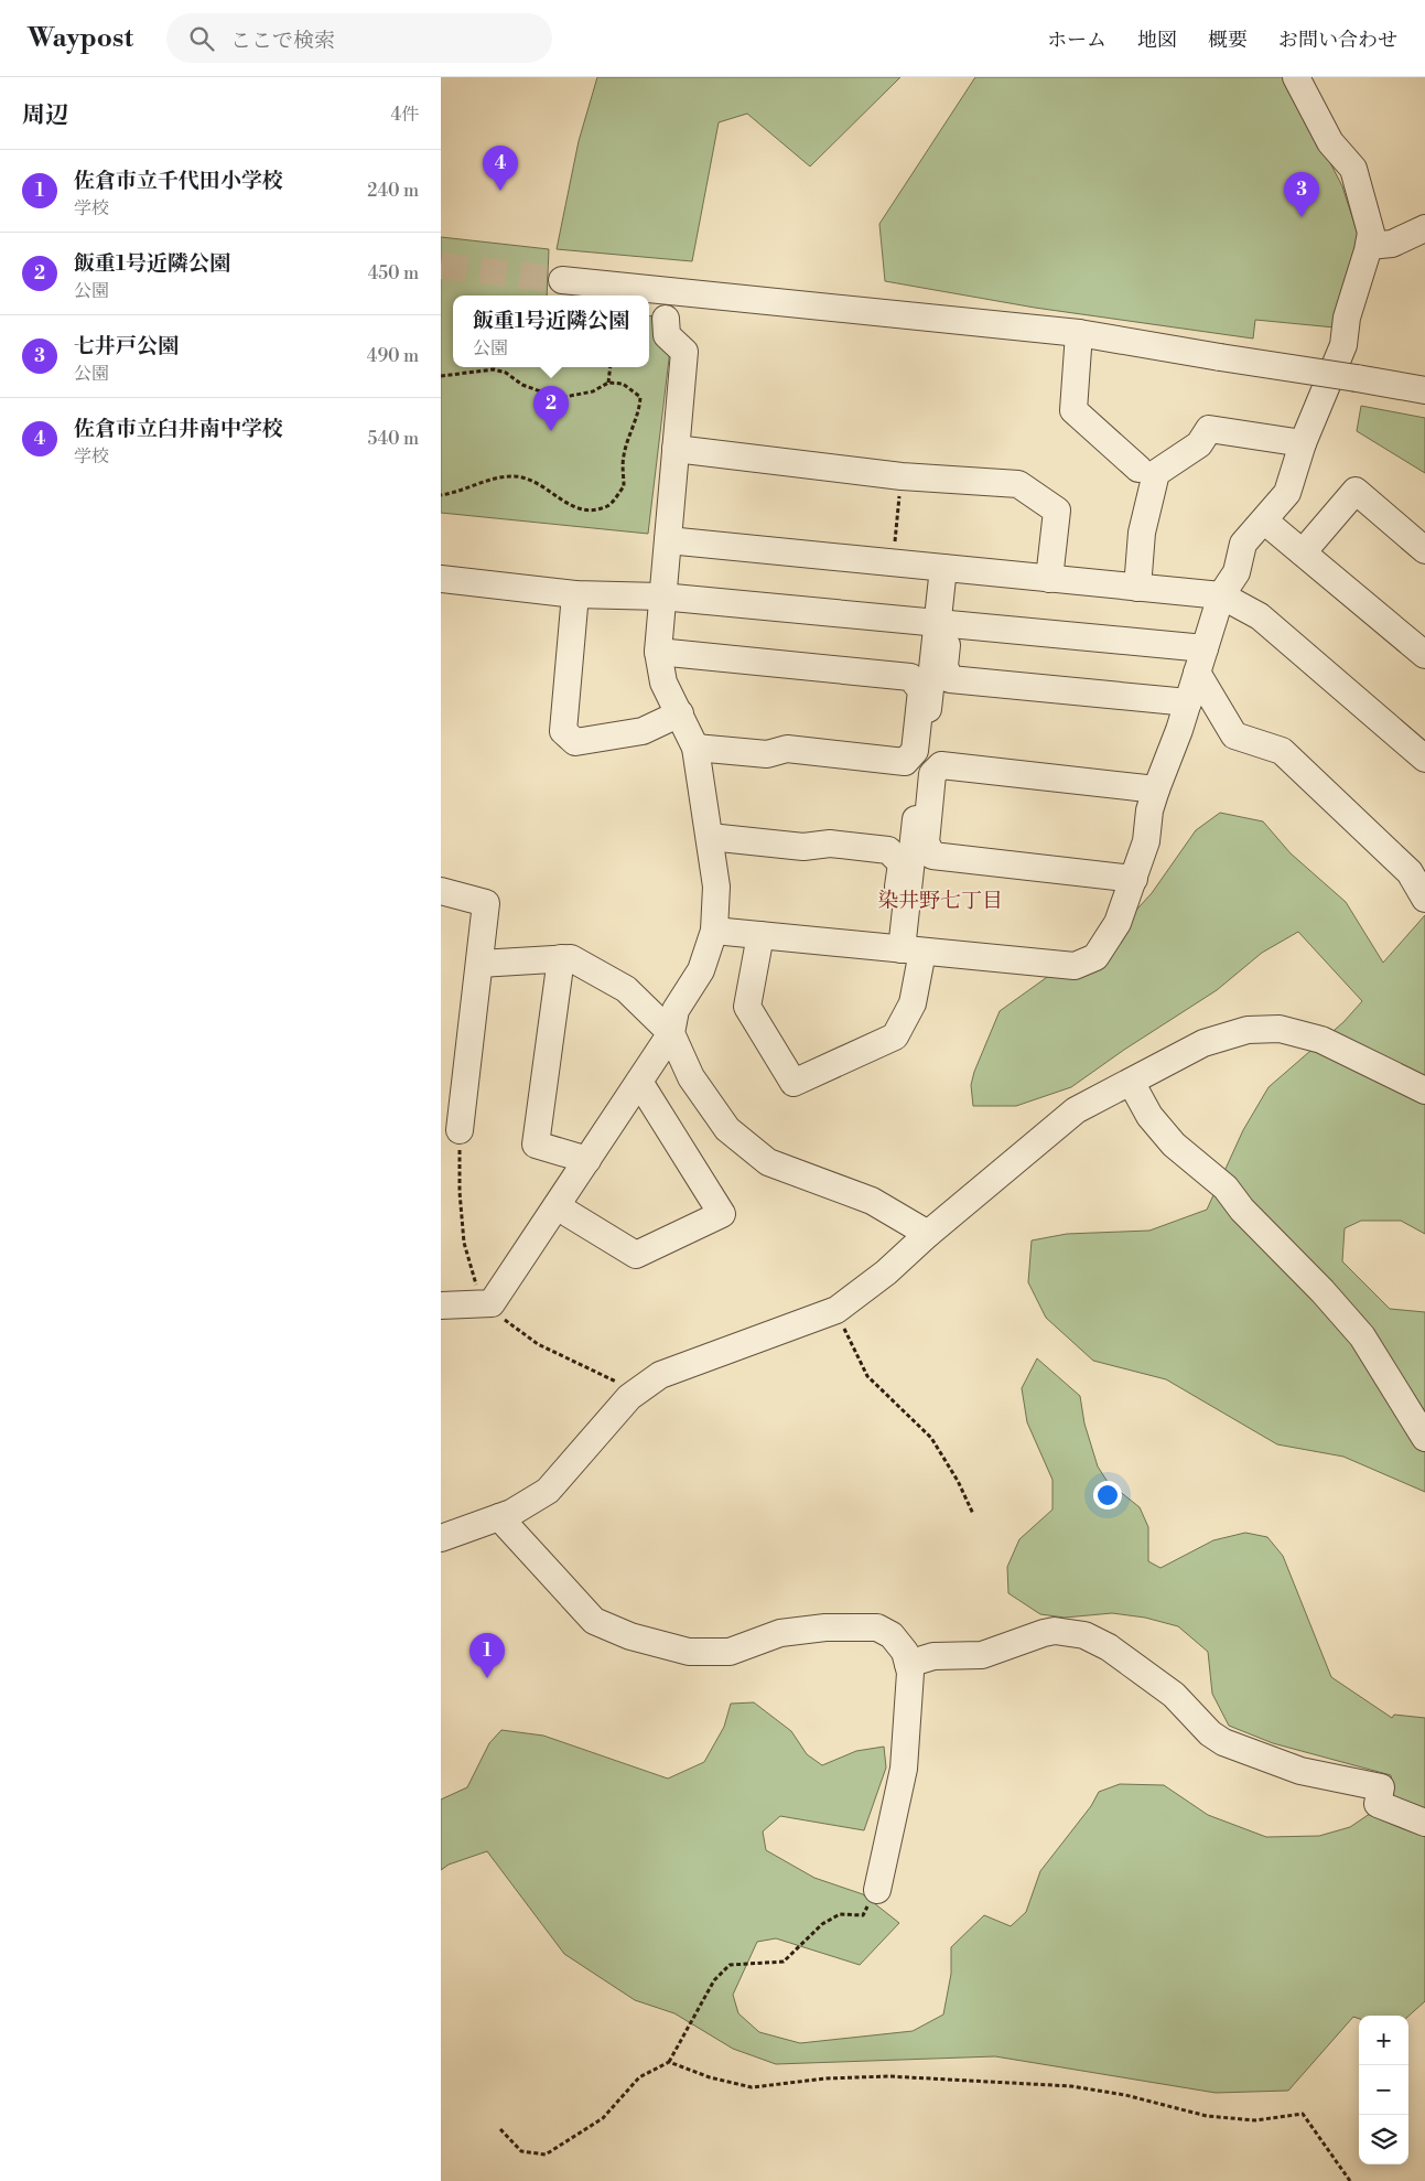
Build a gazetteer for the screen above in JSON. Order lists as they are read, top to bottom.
{
  "districts": ["染井野七丁目"],
  "page": {
    "header": "Waypost",
    "search": "ここで検索",
    "nav": [
      "ホーム",
      "地図",
      "概要",
      "お問い合わせ"
    ],
    "heading": ["周辺", "4件"],
    "pins": [
      "4",
      "3",
      "2",
      "1"
    ],
    "list": [
      {
        "mark": "1",
        "name": "佐倉市立千代田小学校",
        "note": "学校",
        "value": "240 m"
      },
      {
        "mark": "2",
        "name": "飯重1号近隣公園",
        "note": "公園",
        "value": "450 m"
      },
      {
        "mark": "3",
        "name": "七井戸公園",
        "note": "公園",
        "value": "490 m"
      },
      {
        "mark": "4",
        "name": "佐倉市立臼井南中学校",
        "note": "学校",
        "value": "540 m"
      }
    ],
    "popup": ["飯重1号近隣公園", "公園"],
    "map_buttons": ["+", "−"]
  }
}
